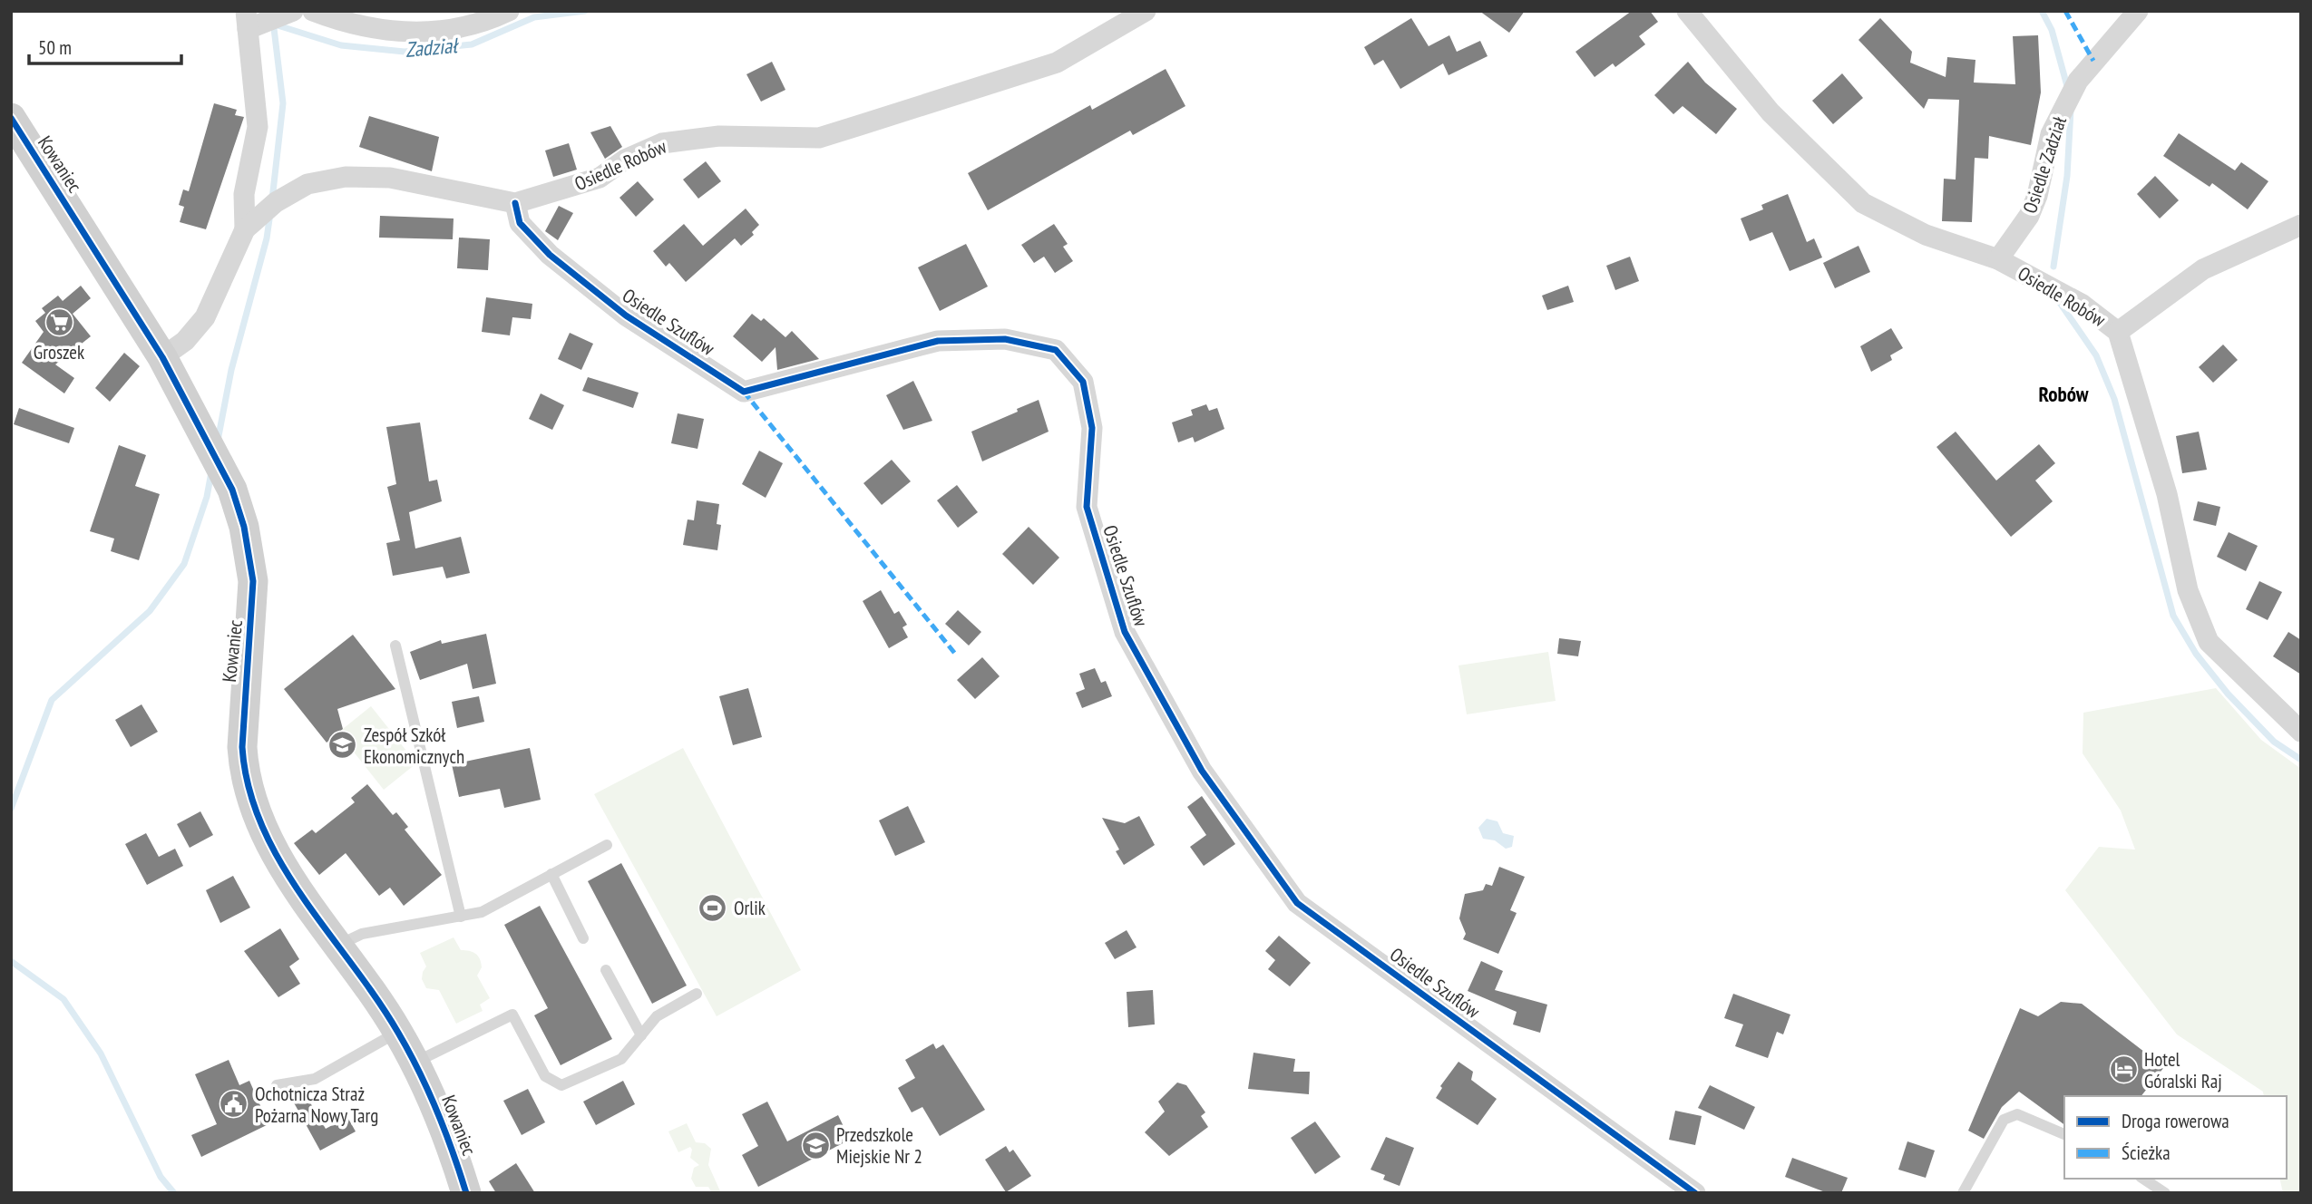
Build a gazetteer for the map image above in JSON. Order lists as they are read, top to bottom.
{
  "streets": {
    "street": [
      "Kowaniec",
      "Osiedle Robów",
      "Osiedle Zadział",
      "Osiedle Szuflów"
    ]
  },
  "crossings": [
    ["Osiedle Robów", "Osiedle Zadział"],
    ["Osiedle Robów", "Osiedle Szuflów"]
  ],
  "districts": ["Robów"],
  "water": ["Zadział"],
  "places": {
    "supermarket": ["Groszek"],
    "school or university": ["Zespół Szkół Ekonomicznych", "Przedszkole Miejskie Nr 2"],
    "sports": ["Orlik"],
    "hotel": ["Hotel Góralski Raj"],
    "public building": ["Ochotnicza Straż Pożarna Nowy Targ"]
  },
  "legend": ["Droga rowerowa", "Ścieżka"],
  "scale_bar": "50 m"
}
